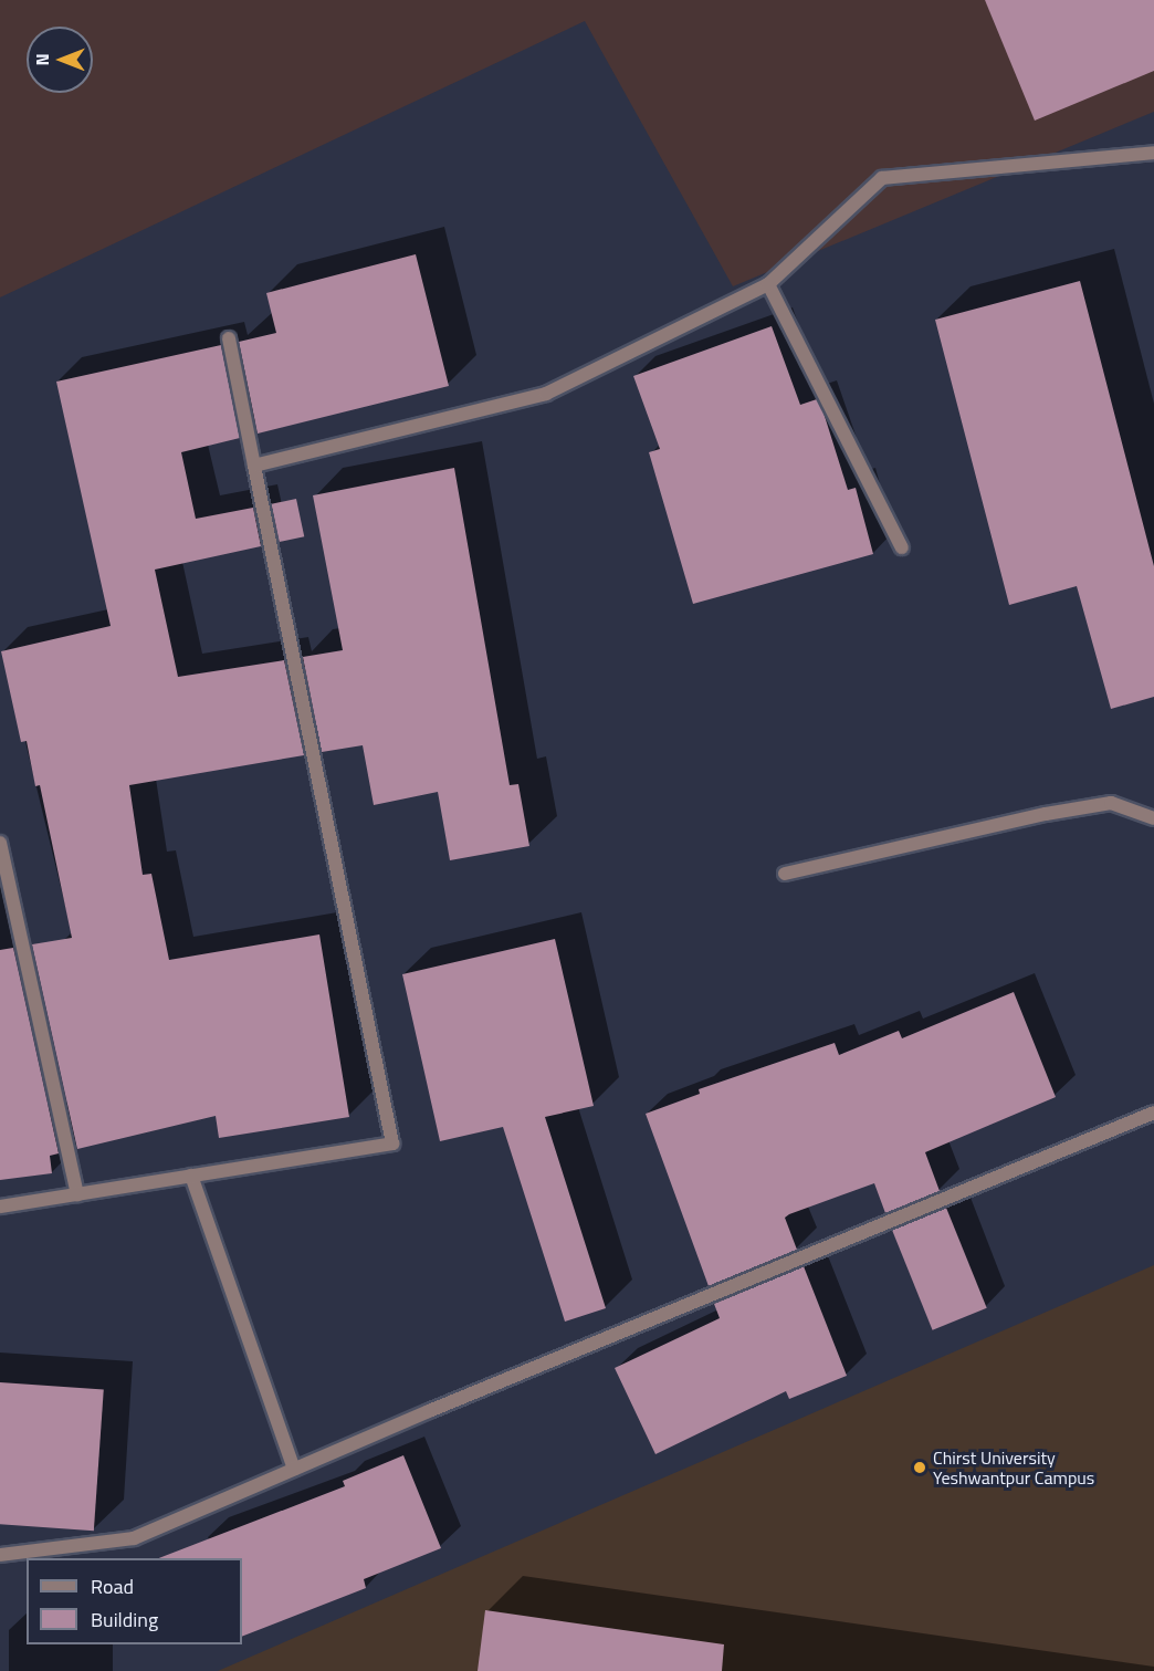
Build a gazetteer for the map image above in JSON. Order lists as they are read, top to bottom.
{
  "places": ["Chirst University Yeshwantpur Campus"],
  "legend": ["Road", "Building"],
  "north": "left"
}
